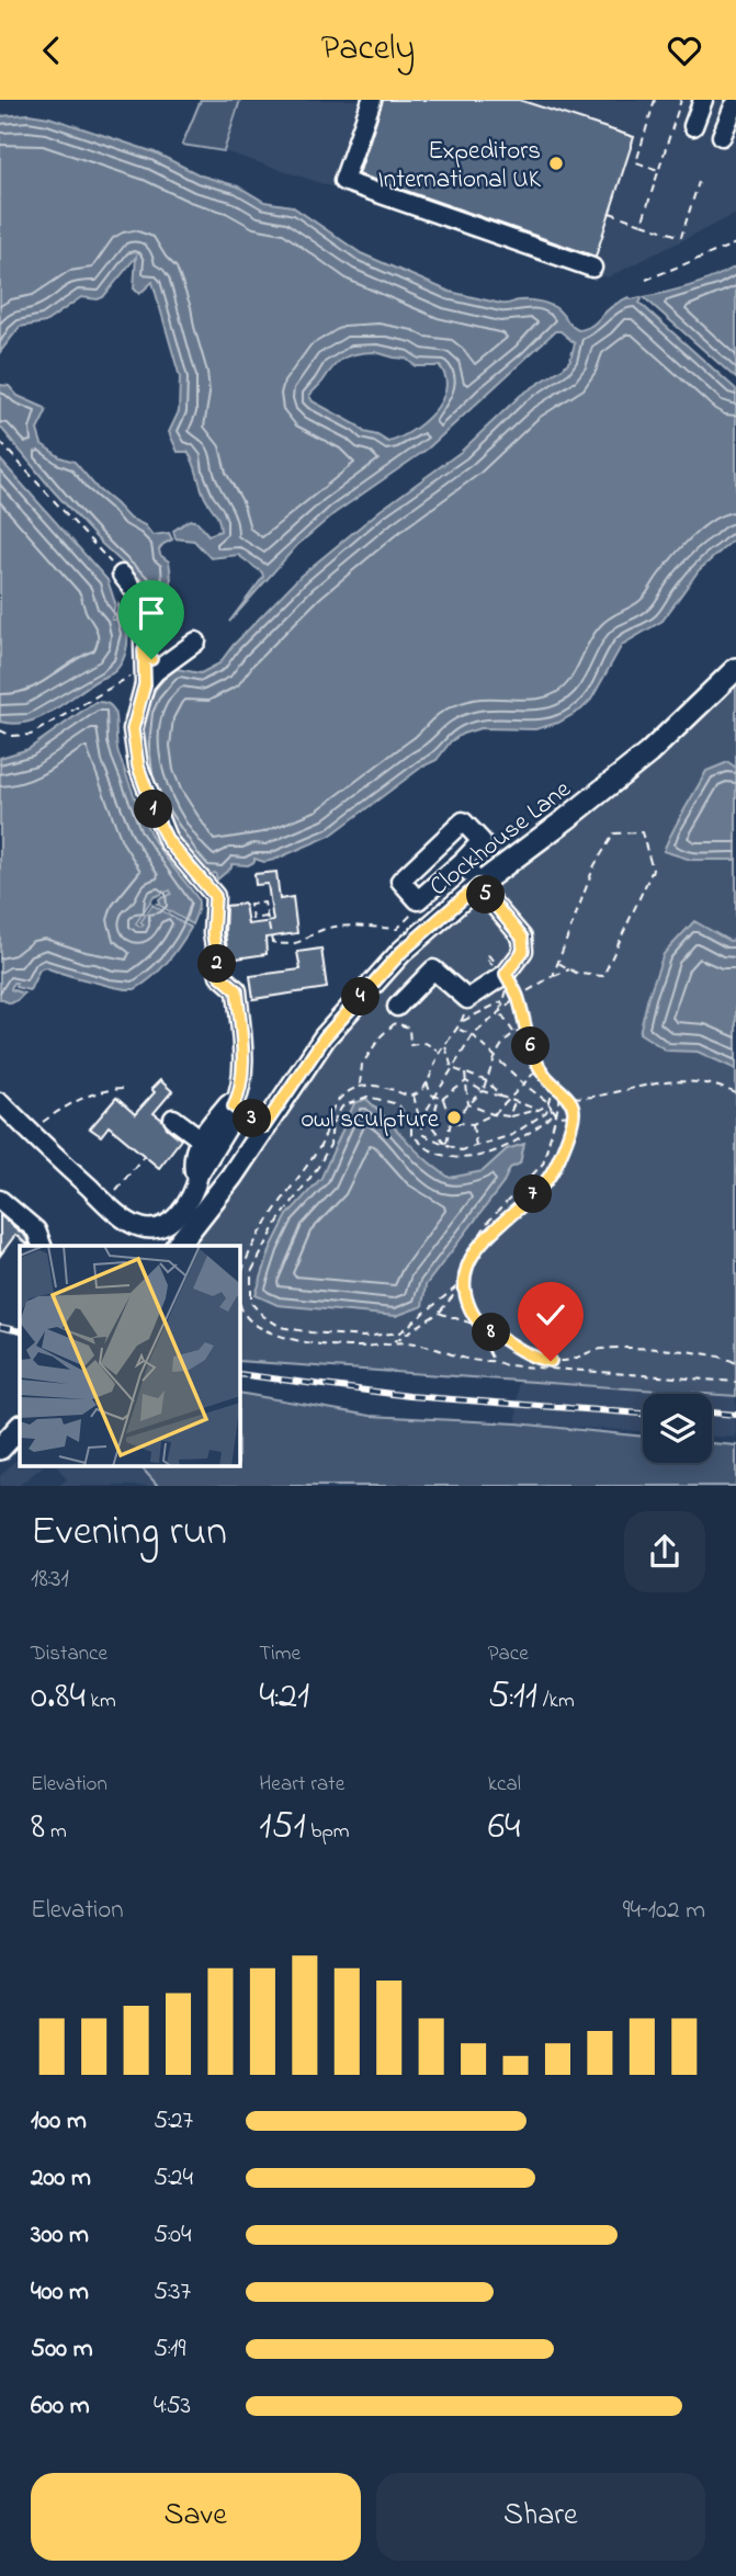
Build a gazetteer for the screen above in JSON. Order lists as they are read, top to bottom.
{
  "streets": {
    "main road": ["Clockhouse Lane"]
  },
  "places": ["Expeditors International UK", "owl sculpture"],
  "page": {
    "header": "Pacely",
    "pins": [
      "1",
      "5",
      "2",
      "4",
      "6",
      "3",
      "7",
      "8"
    ],
    "heading": ["Evening run", "18:31"],
    "stats": [
      ["Distance", "0.84 km"],
      ["Time", "4:21"],
      ["Pace", "5:11 /km"],
      ["Elevation", "8 m"],
      ["Heart rate", "151 bpm"],
      ["kcal", "64"]
    ],
    "chart": ["Elevation", "94–102 m"],
    "list": [
      {
        "name": "100 m",
        "note": "5:27"
      },
      {
        "name": "200 m",
        "note": "5:24"
      },
      {
        "name": "300 m",
        "note": "5:04"
      },
      {
        "name": "400 m",
        "note": "5:37"
      },
      {
        "name": "500 m",
        "note": "5:19"
      },
      {
        "name": "600 m",
        "note": "4:53"
      }
    ],
    "buttons": ["Save", "Share"]
  }
}
